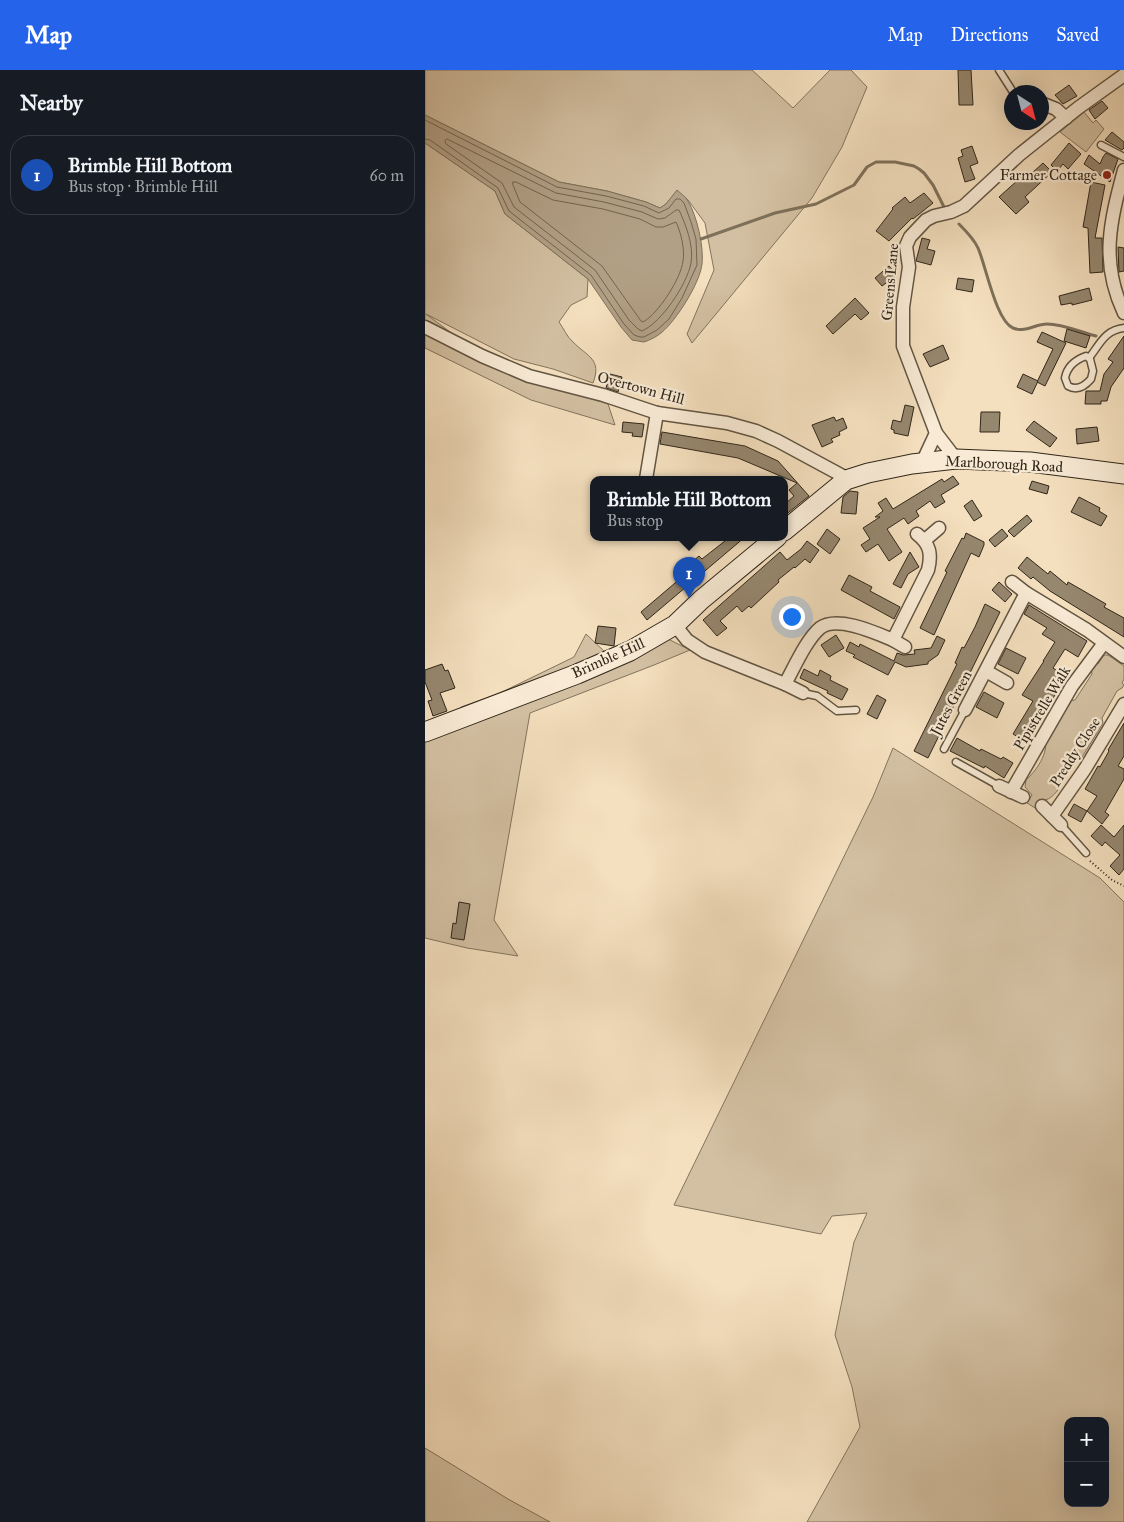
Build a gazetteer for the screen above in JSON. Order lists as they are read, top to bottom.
{
  "streets": {
    "main road": ["Marlborough Road", "Brimble Hill"],
    "street": [
      "Greens Lane",
      "Overtown Hill",
      "Jutes Green",
      "Pipistrelle Walk",
      "Preddy Close"
    ]
  },
  "crossings": [
    ["Greens Lane", "Marlborough Road"],
    ["Overtown Hill", "Marlborough Road"]
  ],
  "places": ["Farmer Cottage"],
  "north": "bottom right",
  "page": {
    "header": "Map",
    "nav": ["Map", "Directions", "Saved"],
    "heading": "Nearby",
    "list": [
      {
        "mark": "1",
        "name": "Brimble Hill Bottom",
        "note": "Bus stop · Brimble Hill",
        "value": "60 m"
      }
    ],
    "popup": ["Brimble Hill Bottom", "Bus stop"],
    "pins": "1",
    "map_buttons": ["+", "−"]
  }
}
